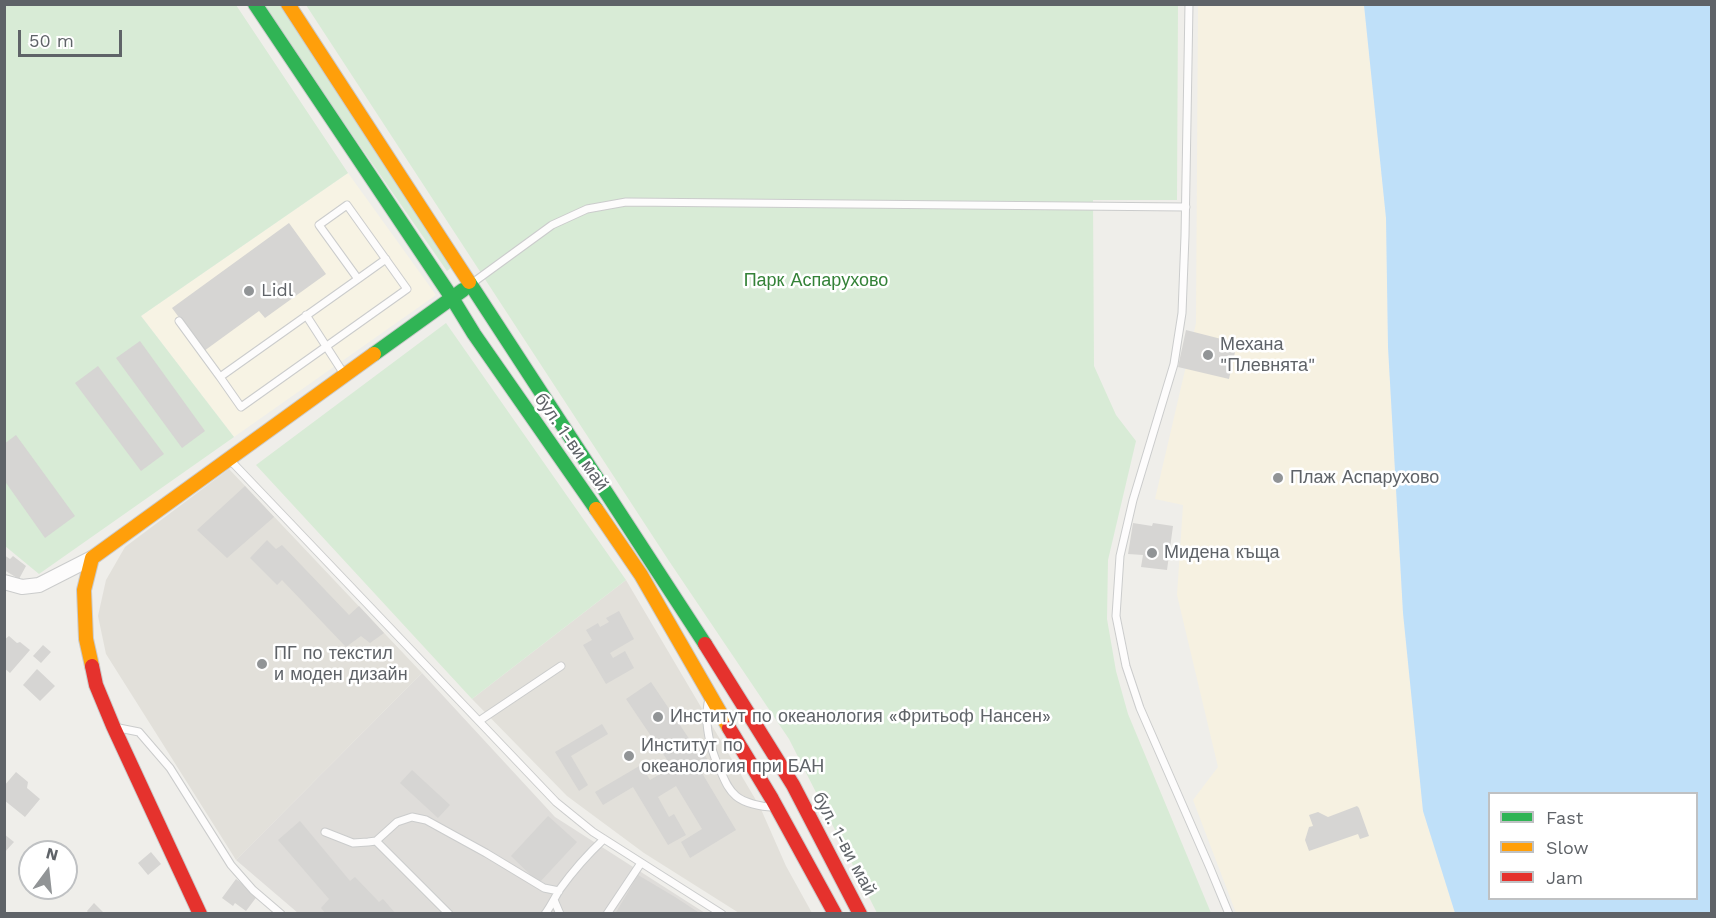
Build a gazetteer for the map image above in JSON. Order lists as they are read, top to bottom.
{
  "streets": {
    "main road": ["бул. 1-ви май"]
  },
  "parks": ["Парк Аспарухово"],
  "places": [
    "Lidl",
    "Механа \"Плевнята\"",
    "Плаж Аспарухово",
    "Мидена къща",
    "ПГ по текстил и моден дизайн",
    "Институт по океанология «Фритьоф Нансен»",
    "Институт по океанология при БАН"
  ],
  "legend": ["Fast", "Slow", "Jam"],
  "scale_bar": "50 m",
  "north": "top"
}
